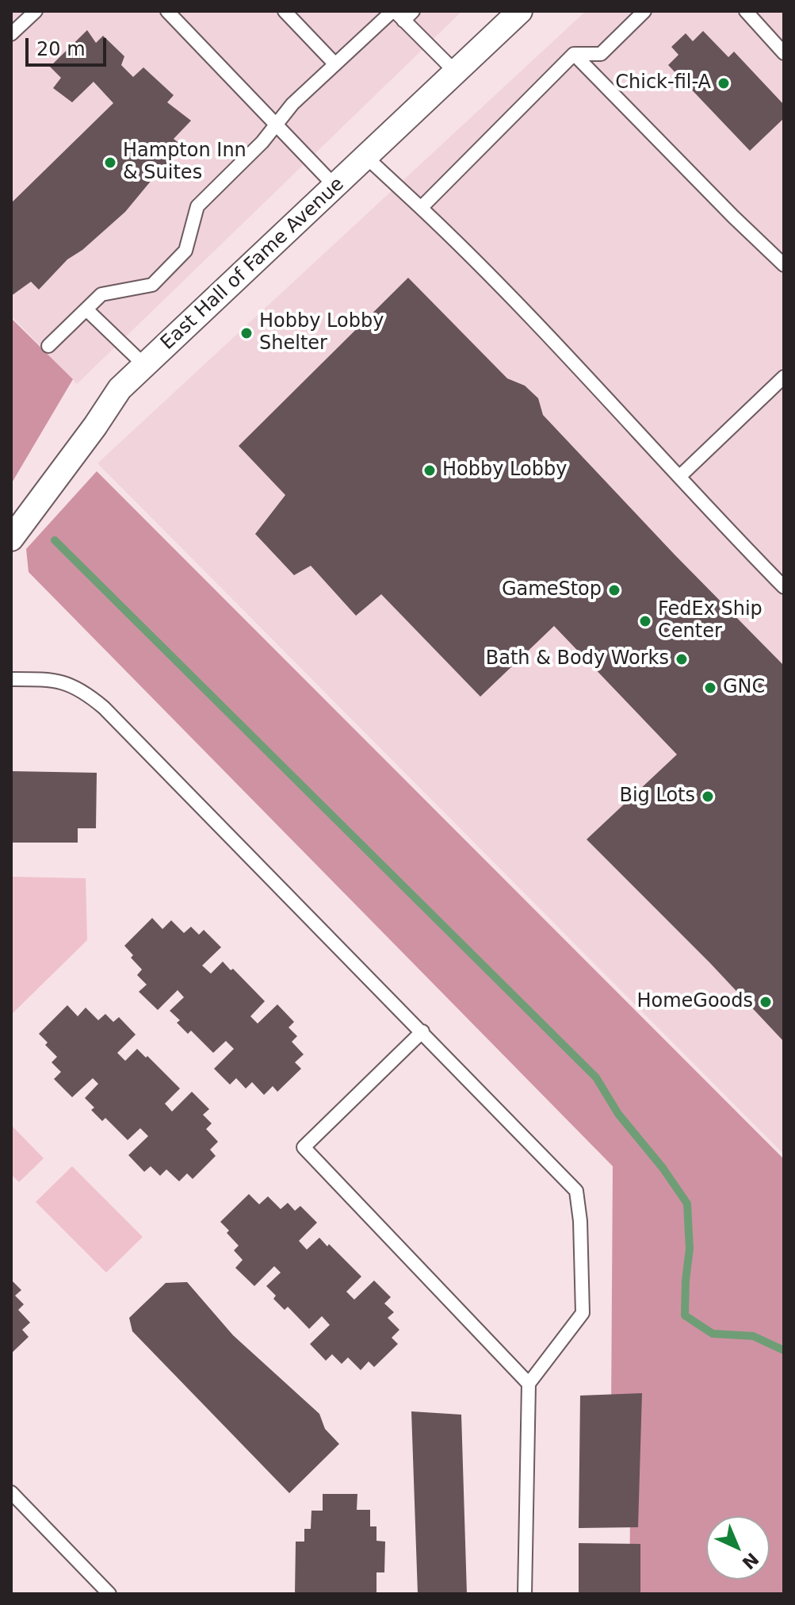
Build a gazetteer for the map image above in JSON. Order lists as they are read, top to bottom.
{
  "streets": {
    "street": ["East Hall of Fame Avenue"]
  },
  "places": [
    "Chick-fil-A",
    "Hampton Inn & Suites",
    "Hobby Lobby Shelter",
    "Hobby Lobby",
    "GameStop",
    "FedEx Ship Center",
    "Bath & Body Works",
    "GNC",
    "Big Lots",
    "HomeGoods"
  ],
  "scale_bar": "20 m",
  "north": "bottom right"
}
